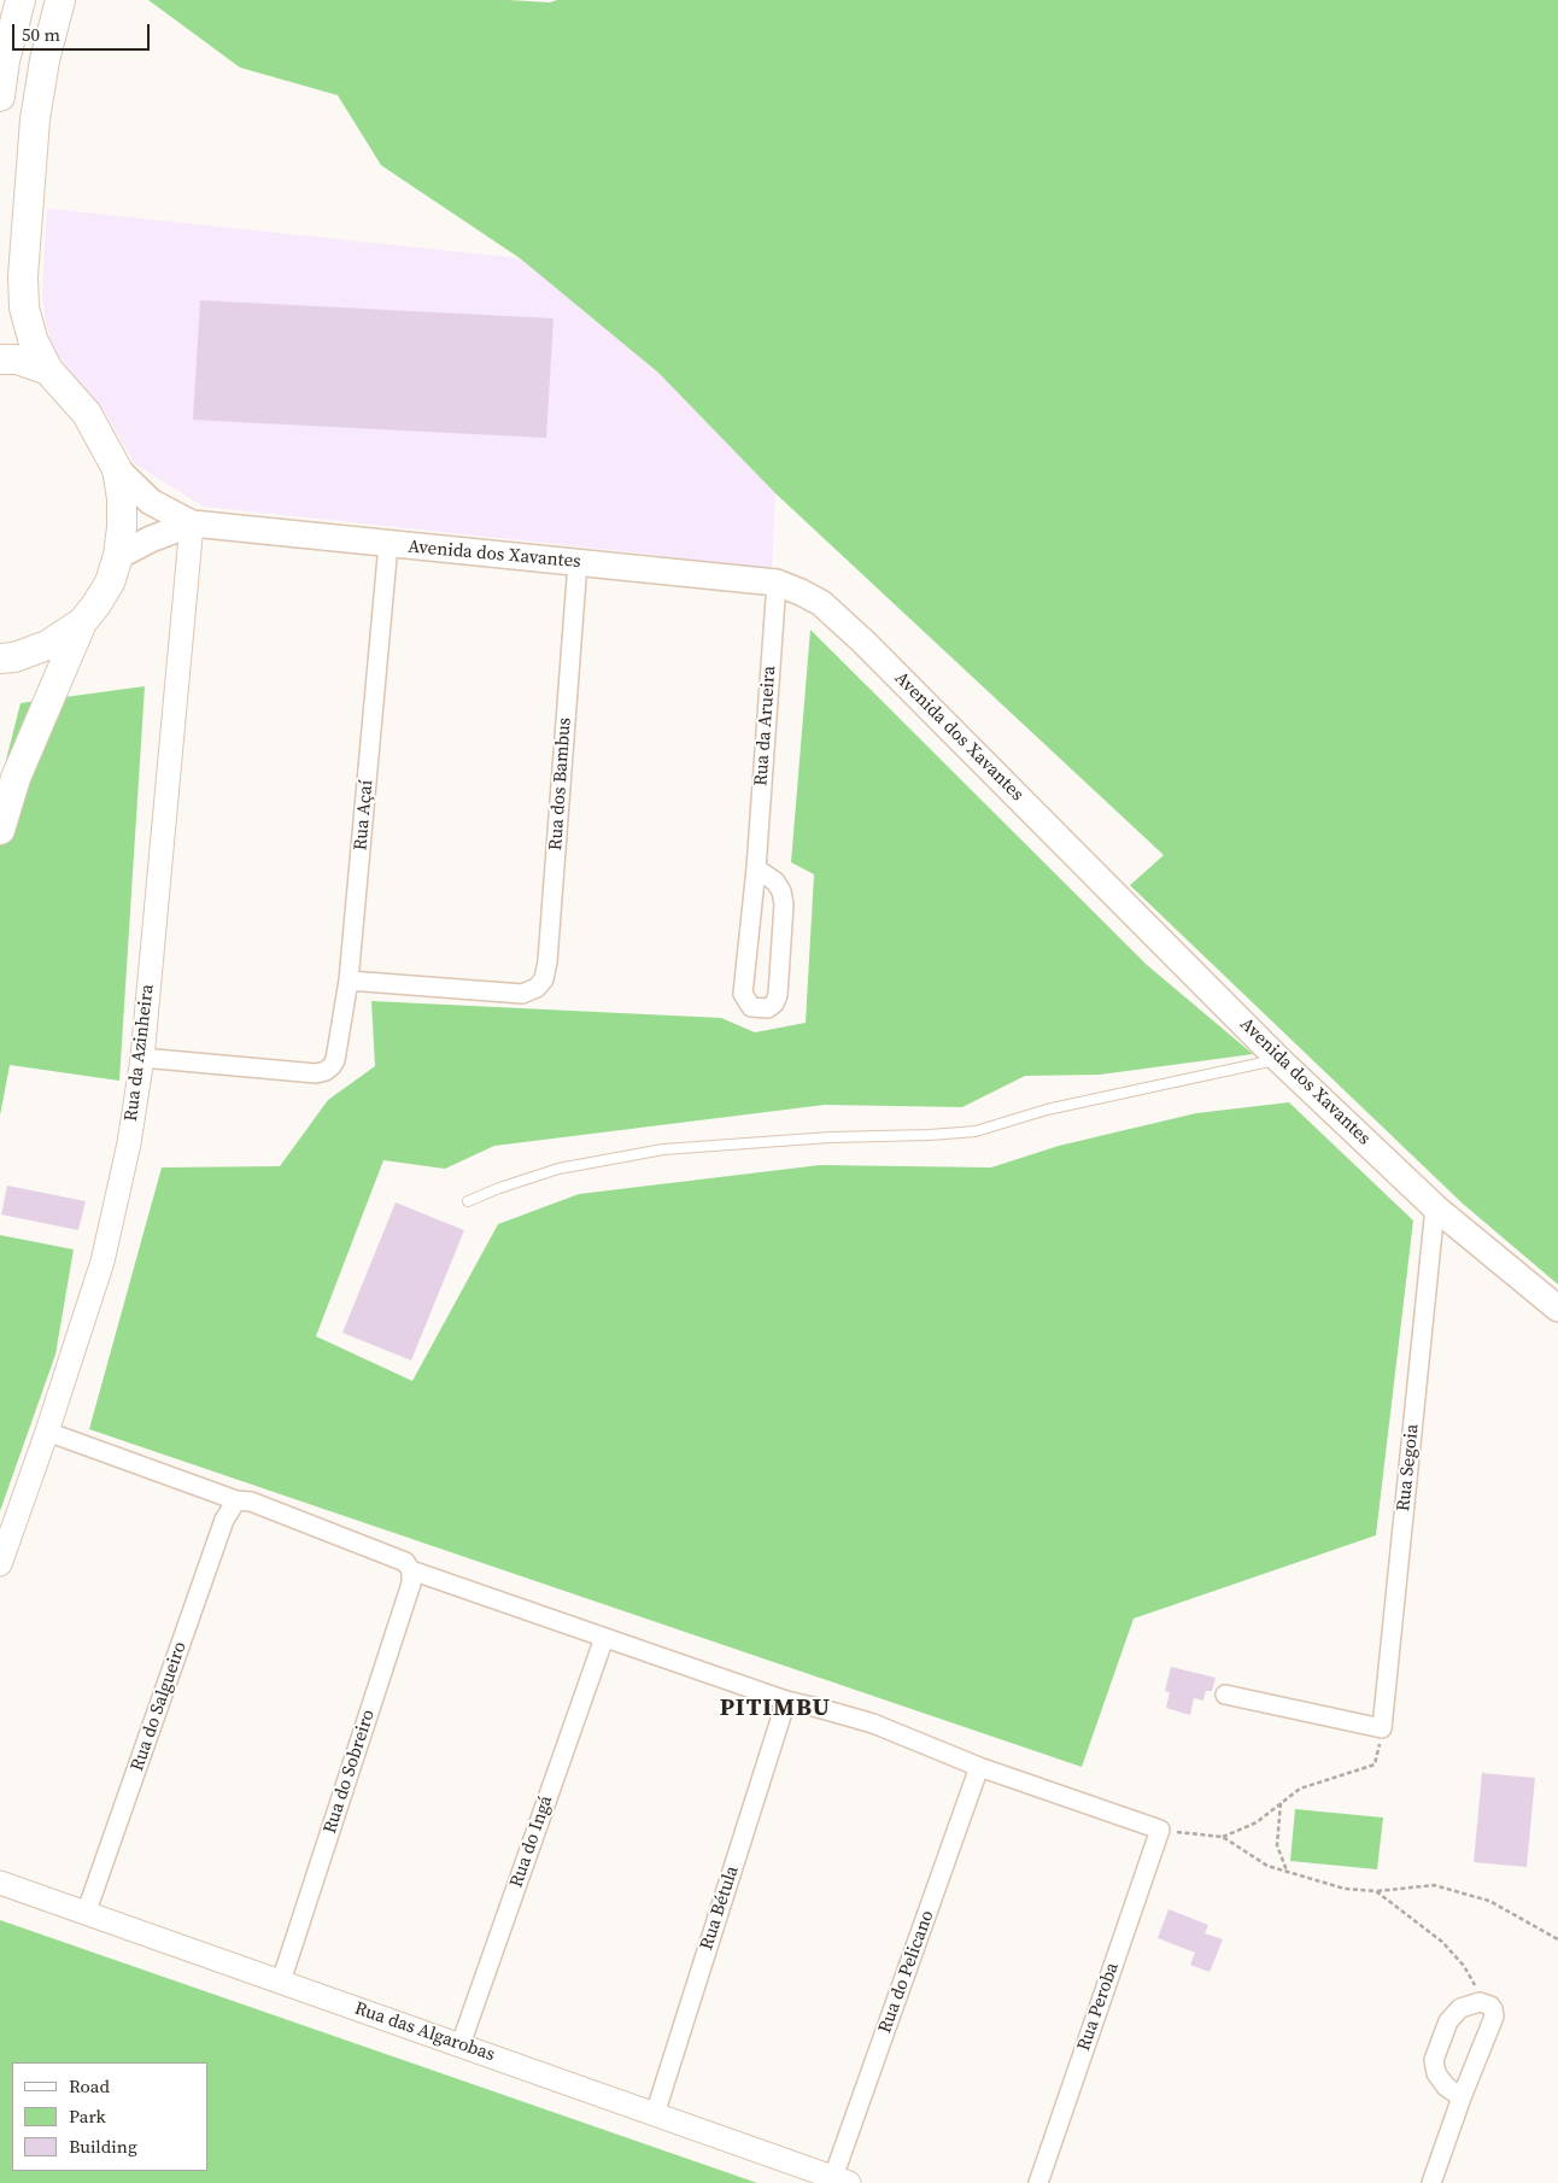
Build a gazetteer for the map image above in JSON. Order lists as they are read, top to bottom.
{
  "streets": {
    "main road": ["Avenida dos Xavantes"],
    "street": [
      "Rua da Arueira",
      "Rua dos Bambus",
      "Rua Açaí",
      "Rua da Azinheira",
      "Rua Segoia",
      "Rua do Salgueiro",
      "Rua do Sobreiro",
      "Rua do Ingá",
      "Rua Bétula",
      "Rua do Pelicano",
      "Rua Peroba",
      "Rua das Algarobas"
    ]
  },
  "crossings": [
    ["Avenida dos Xavantes", "Rua da Arueira"],
    ["Avenida dos Xavantes", "Rua dos Bambus"],
    ["Avenida dos Xavantes", "Rua Açaí"],
    ["Avenida dos Xavantes", "Rua da Azinheira"],
    ["Avenida dos Xavantes", "Rua Segoia"],
    ["Rua dos Bambus", "Rua Açaí"],
    ["Rua Açaí", "Rua da Azinheira"],
    ["Rua do Salgueiro", "Rua das Algarobas"],
    ["Rua do Sobreiro", "Rua das Algarobas"],
    ["Rua do Ingá", "Rua das Algarobas"],
    ["Rua Bétula", "Rua das Algarobas"],
    ["Rua do Pelicano", "Rua das Algarobas"]
  ],
  "districts": ["PITIMBU"],
  "legend": ["Road", "Park", "Building"],
  "scale_bar": "50 m"
}
